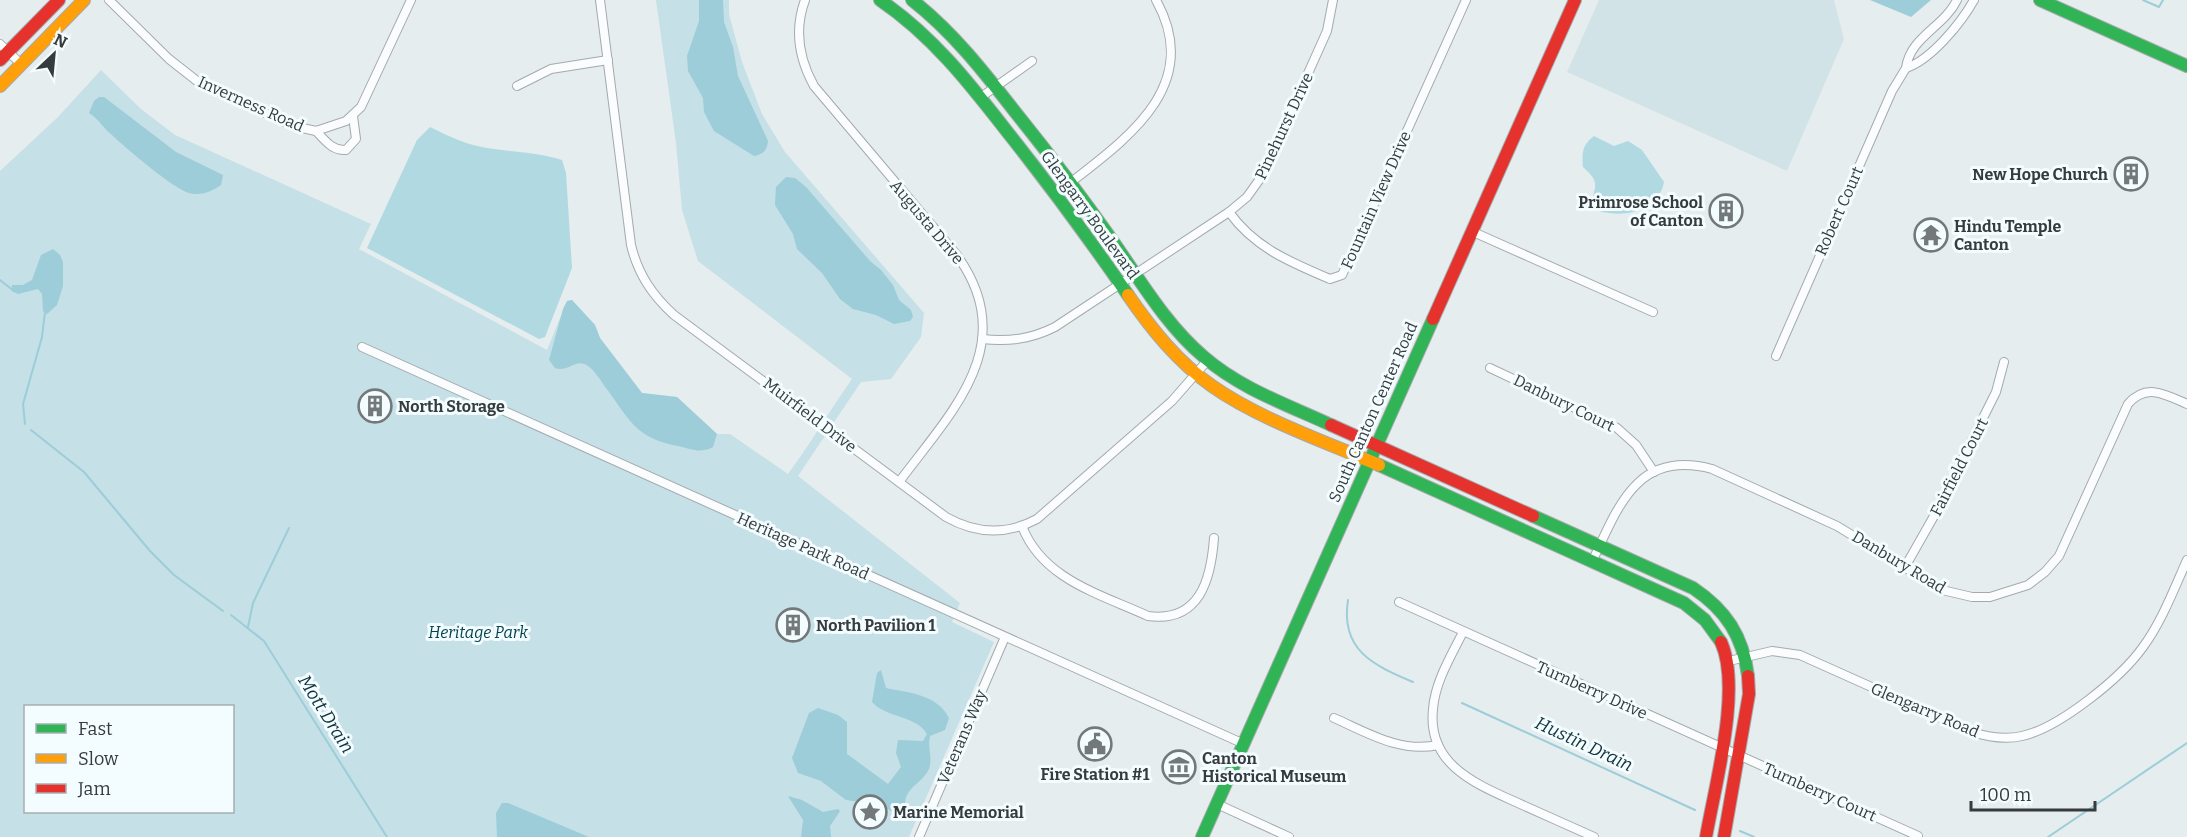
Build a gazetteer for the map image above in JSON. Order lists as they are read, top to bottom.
{
  "streets": {
    "street": [
      "Inverness Road",
      "Pinehurst Drive",
      "Fountain View Drive",
      "Robert Court",
      "Glengarry Boulevard",
      "Augusta Drive",
      "Danbury Court",
      "South Canton Center Road",
      "Muirfield Drive",
      "Fairfield Court",
      "Heritage Park Road",
      "Danbury Road",
      "Turnberry Drive",
      "Glengarry Road",
      "Veterans Way",
      "Turnberry Court"
    ]
  },
  "crossings": [
    ["Pinehurst Drive", "Fountain View Drive"],
    ["Pinehurst Drive", "Glengarry Boulevard"],
    ["Pinehurst Drive", "Augusta Drive"],
    ["Glengarry Boulevard", "South Canton Center Road"],
    ["Glengarry Boulevard", "Muirfield Drive"],
    ["Glengarry Boulevard", "Danbury Road"],
    ["Glengarry Boulevard", "Turnberry Drive"],
    ["Glengarry Boulevard", "Glengarry Road"],
    ["Glengarry Boulevard", "Turnberry Court"],
    ["Augusta Drive", "Muirfield Drive"],
    ["Danbury Court", "Danbury Road"],
    ["South Canton Center Road", "Heritage Park Road"],
    ["Fairfield Court", "Danbury Road"],
    ["Heritage Park Road", "Veterans Way"],
    ["Turnberry Drive", "Turnberry Court"]
  ],
  "water": ["Mott Drain", "Hustin Drain"],
  "parks": ["Heritage Park"],
  "places": {
    "building": [
      "New Hope Church",
      "Primrose School of Canton",
      "North Storage",
      "North Pavilion 1"
    ],
    "temple": ["Hindu Temple Canton"],
    "public building": ["Fire Station #1"],
    "museum": ["Canton Historical Museum"],
    "place": ["Marine Memorial"]
  },
  "legend": ["Fast", "Slow", "Jam"],
  "scale_bar": "100 m",
  "north": "top right"
}
